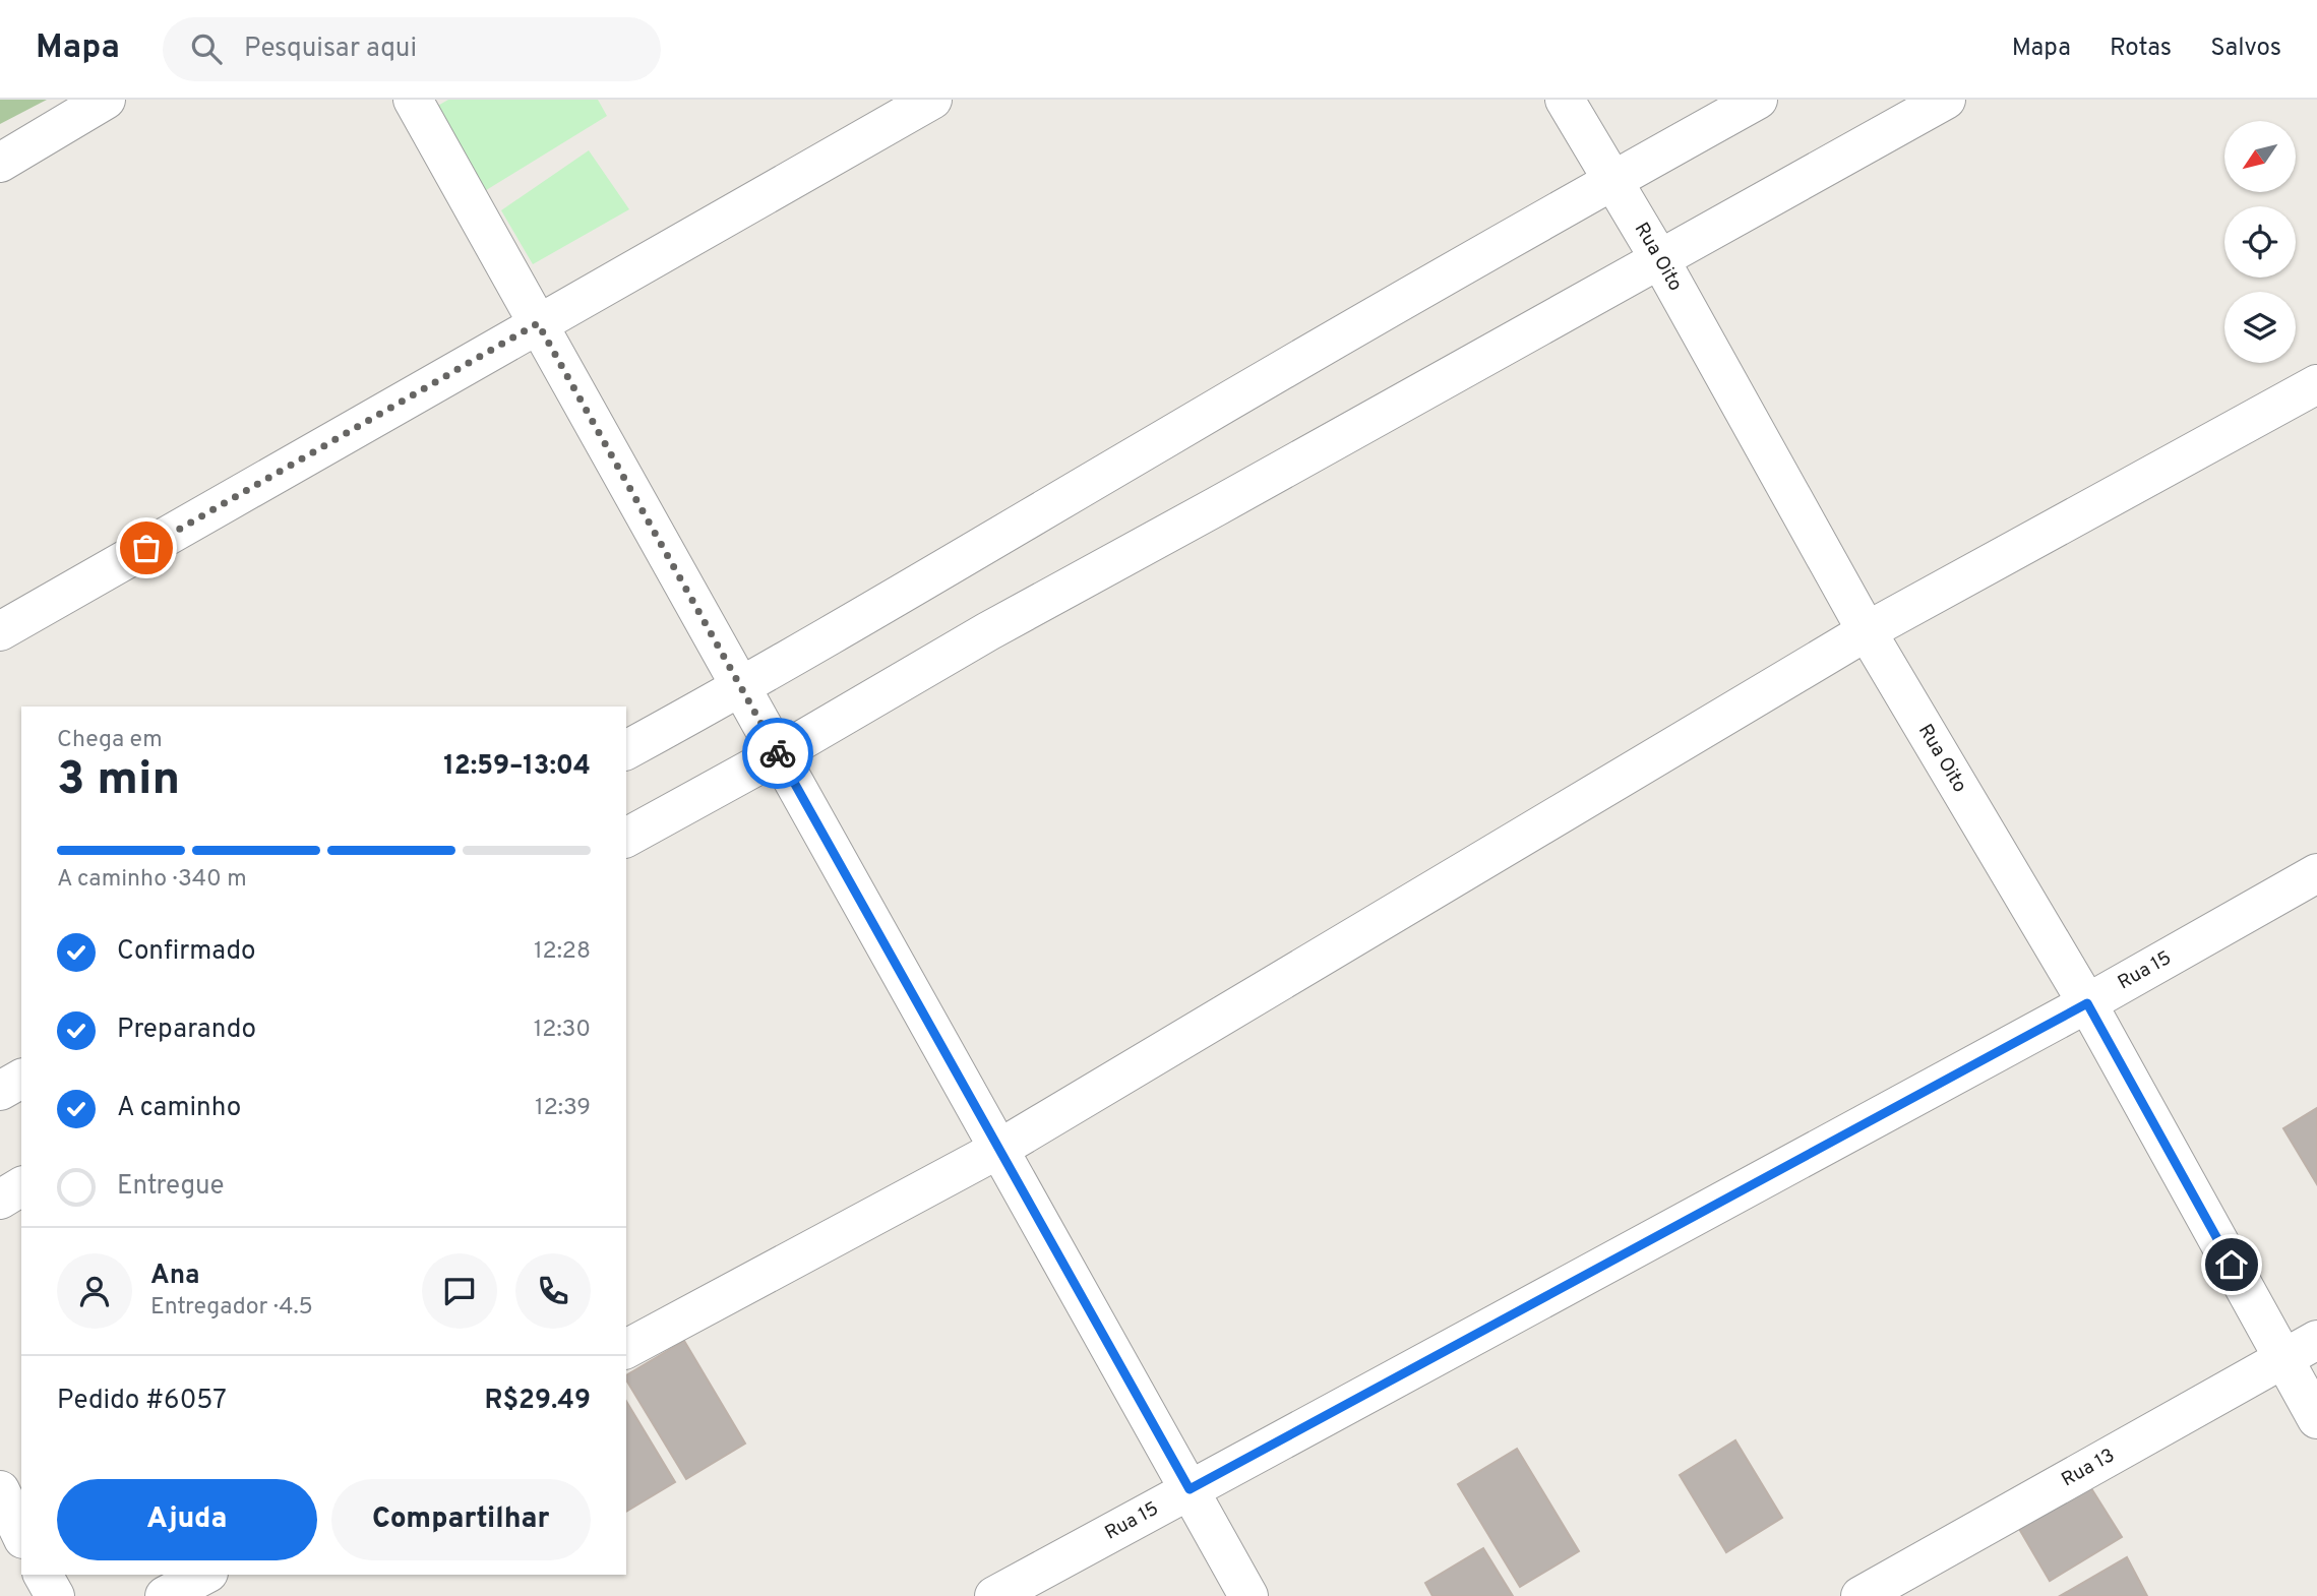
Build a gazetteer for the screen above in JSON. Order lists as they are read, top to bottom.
{
  "streets": {
    "street": ["Rua Oito", "Rua 15", "Rua 13"]
  },
  "crossings": [
    ["Rua Oito", "Rua 15"],
    ["Rua Oito", "Rua 13"]
  ],
  "north": "bottom left",
  "page": {
    "header": "Mapa",
    "search": "Pesquisar aqui",
    "nav": ["Mapa", "Rotas", "Salvos"],
    "heading": ["3 min", "Chega em", "12:59–13:04"],
    "panel": [
      "Ana",
      "Entregador · 4.5",
      "Pedido #6057",
      "R$29.49"
    ],
    "bar": "A caminho · 340 m",
    "list": [
      ["Confirmado", "12:28"],
      ["Preparando", "12:30"],
      ["A caminho", "12:39"],
      "Entregue"
    ],
    "buttons": ["Ajuda", "Compartilhar"]
  }
}
